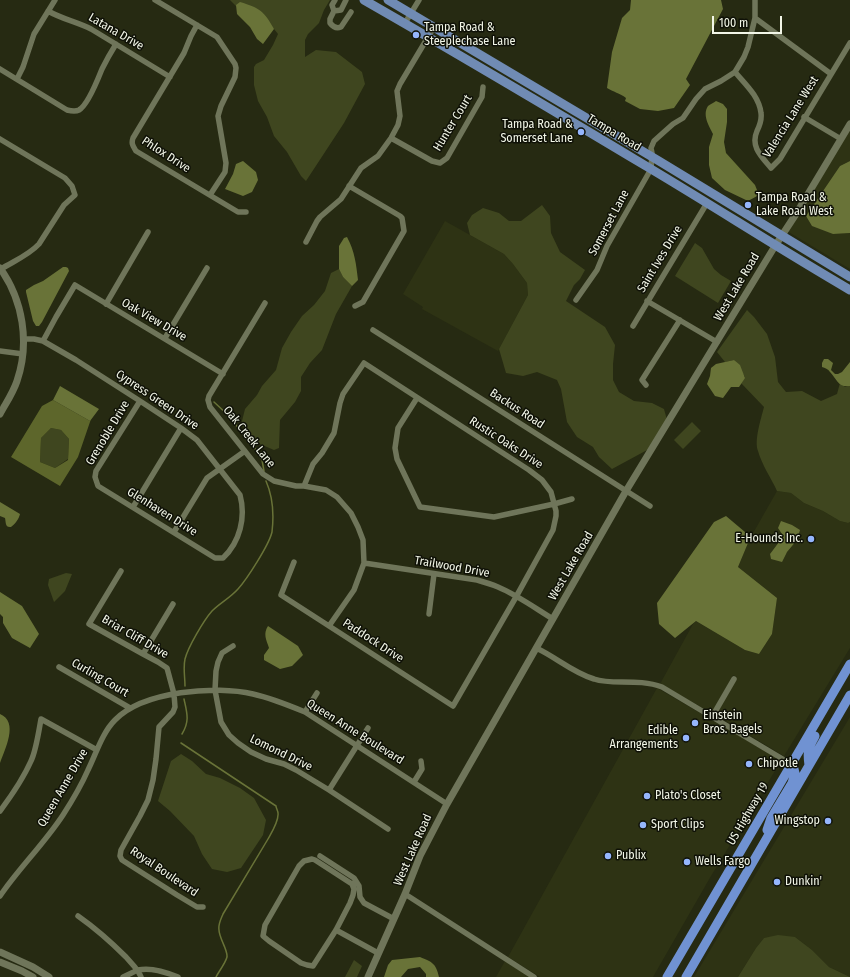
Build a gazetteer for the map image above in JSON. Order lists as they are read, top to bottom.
{
  "streets": {
    "highway": ["US Highway 19"],
    "main road": ["Tampa Road"],
    "street": [
      "Latana Drive",
      "Valencia Lane West",
      "Hunter Court",
      "Phlox Drive",
      "Somerset Lane",
      "Saint Ives Drive",
      "West Lake Road",
      "Oak View Drive",
      "Cypress Green Drive",
      "Backus Road",
      "Grenoble Drive",
      "Oak Creek Lane",
      "Rustic Oaks Drive",
      "Glenhaven Drive",
      "Trailwood Drive",
      "Briar Cliff Drive",
      "Paddock Drive",
      "Curling Court",
      "Queen Anne Boulevard",
      "Lomond Drive",
      "Queen Anne Drive",
      "Royal Boulevard"
    ]
  },
  "crossings": [
    ["Latana Drive", "Phlox Drive"],
    ["Valencia Lane West", "Somerset Lane"],
    ["Tampa Road", "Somerset Lane"],
    ["Tampa Road", "Saint Ives Drive"],
    ["Tampa Road", "West Lake Road"],
    ["West Lake Road", "Backus Road"],
    ["West Lake Road", "Trailwood Drive"],
    ["West Lake Road", "Queen Anne Boulevard"],
    ["Oak View Drive", "Cypress Green Drive"],
    ["Oak View Drive", "Oak Creek Lane"],
    ["Cypress Green Drive", "Grenoble Drive"],
    ["Cypress Green Drive", "Glenhaven Drive"],
    ["Grenoble Drive", "Glenhaven Drive"],
    ["Oak Creek Lane", "Rustic Oaks Drive"],
    ["Oak Creek Lane", "Trailwood Drive"],
    ["Oak Creek Lane", "Paddock Drive"],
    ["Rustic Oaks Drive", "Trailwood Drive"],
    ["Rustic Oaks Drive", "Paddock Drive"],
    ["Briar Cliff Drive", "Queen Anne Boulevard"],
    ["Briar Cliff Drive", "Queen Anne Drive"],
    ["Briar Cliff Drive", "Royal Boulevard"],
    ["Curling Court", "Queen Anne Drive"],
    ["Queen Anne Boulevard", "Lomond Drive"],
    ["Queen Anne Boulevard", "Queen Anne Drive"],
    ["Queen Anne Boulevard", "Royal Boulevard"],
    ["Queen Anne Drive", "Royal Boulevard"]
  ],
  "places": [
    "Tampa Road & Steeplechase Lane",
    "Tampa Road & Somerset Lane",
    "Tampa Road & Lake Road West",
    "E-Hounds Inc.",
    "Einstein Bros. Bagels",
    "Edible Arrangements",
    "Chipotle",
    "Plato's Closet",
    "Wingstop",
    "Sport Clips",
    "Publix",
    "Wells Fargo",
    "Dunkin'"
  ],
  "scale_bar": "100 m"
}
